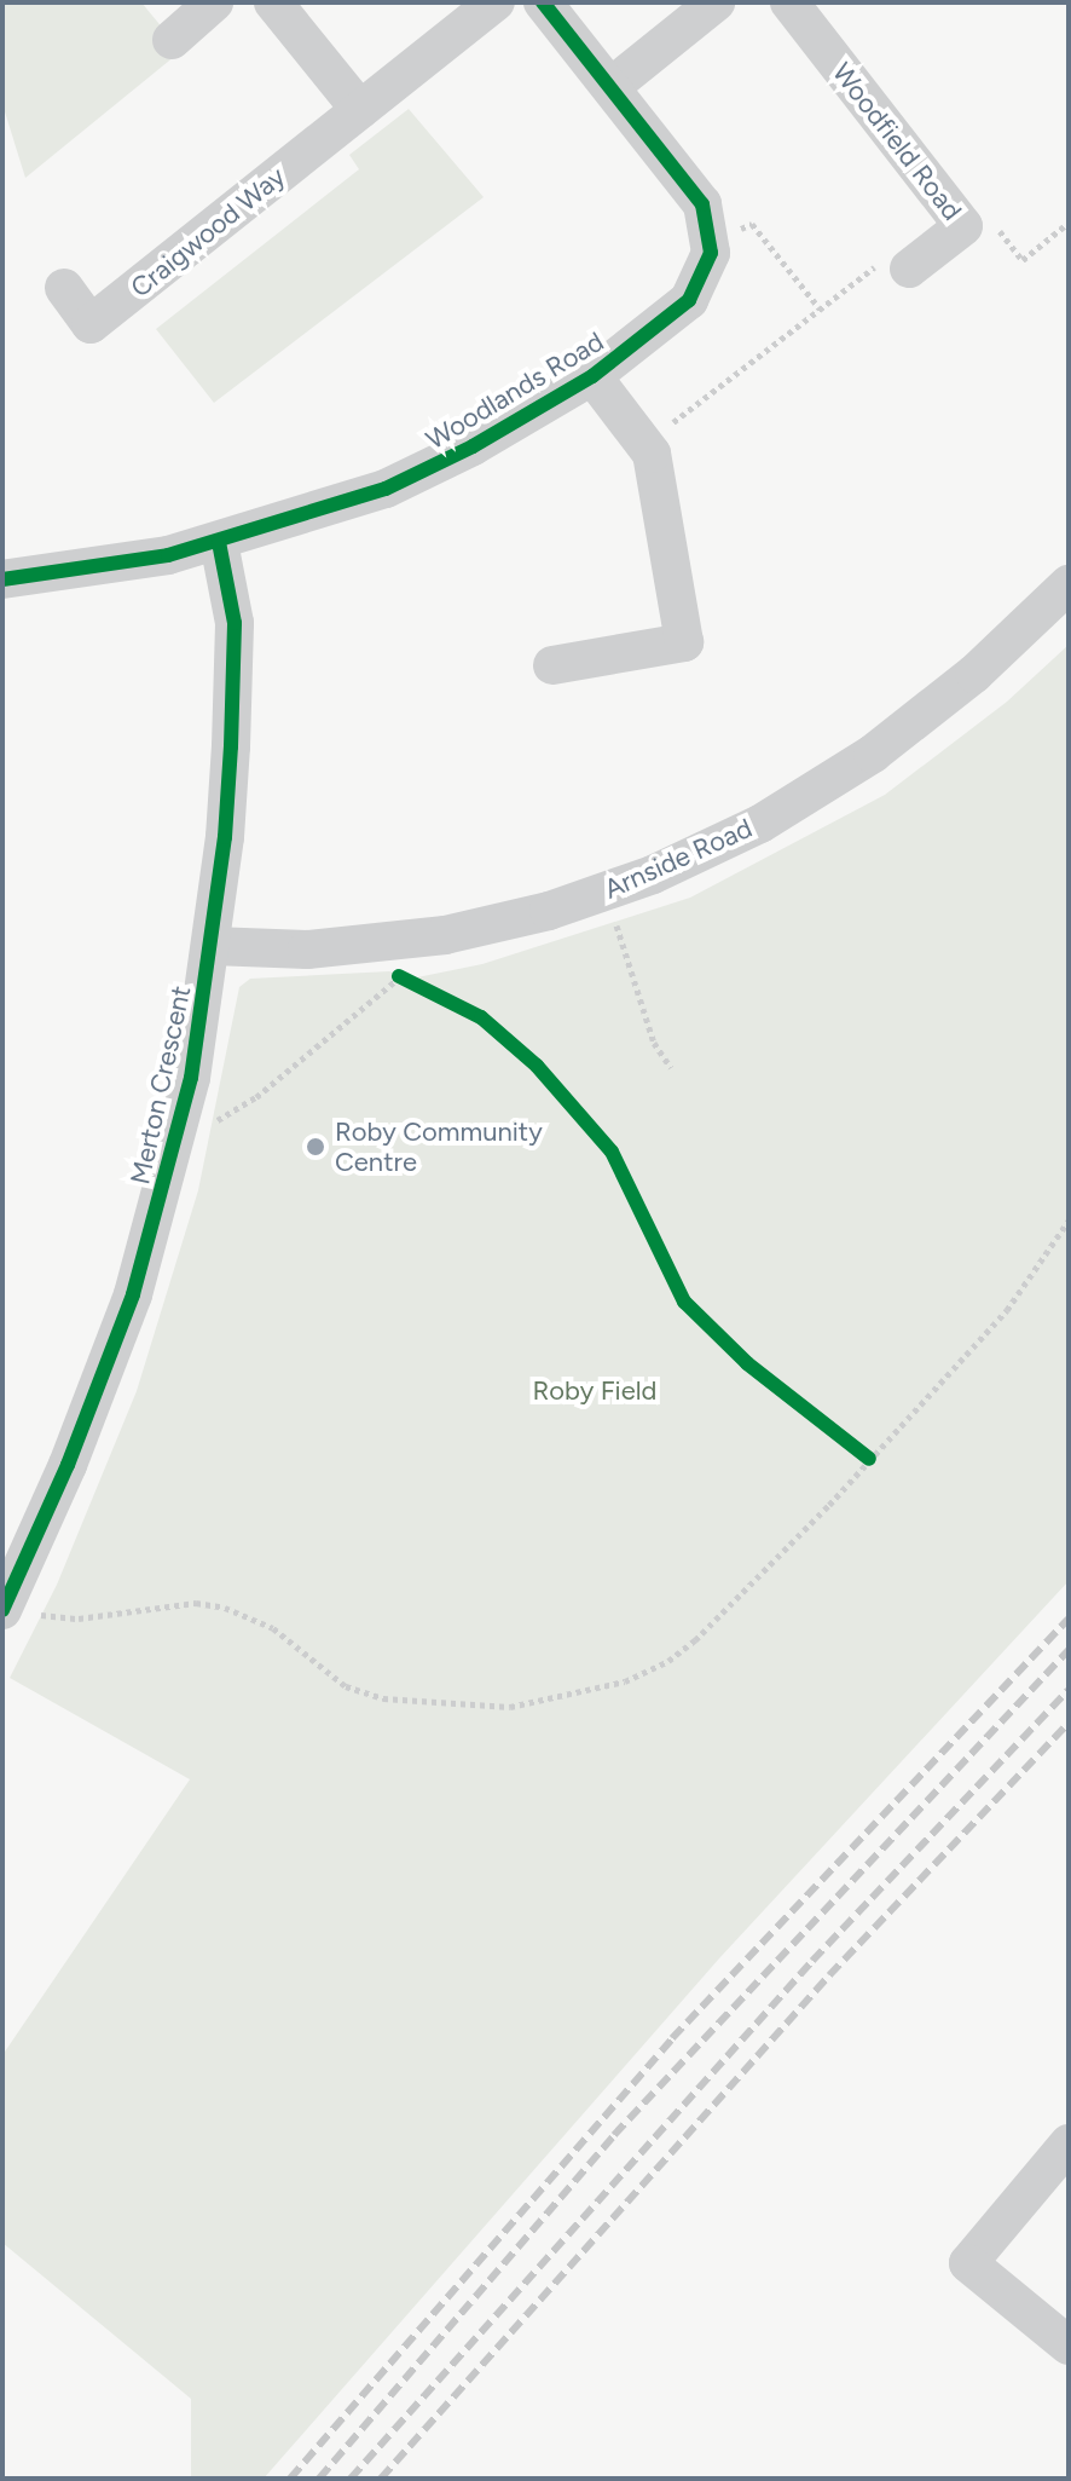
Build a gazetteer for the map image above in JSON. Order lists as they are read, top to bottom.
{
  "streets": {
    "street": [
      "Woodfield Road",
      "Craigwood Way",
      "Woodlands Road",
      "Arnside Road",
      "Merton Crescent"
    ]
  },
  "crossings": [
    ["Woodlands Road", "Merton Crescent"],
    ["Arnside Road", "Merton Crescent"]
  ],
  "parks": ["Roby Field"],
  "places": ["Roby Community Centre"]
}
